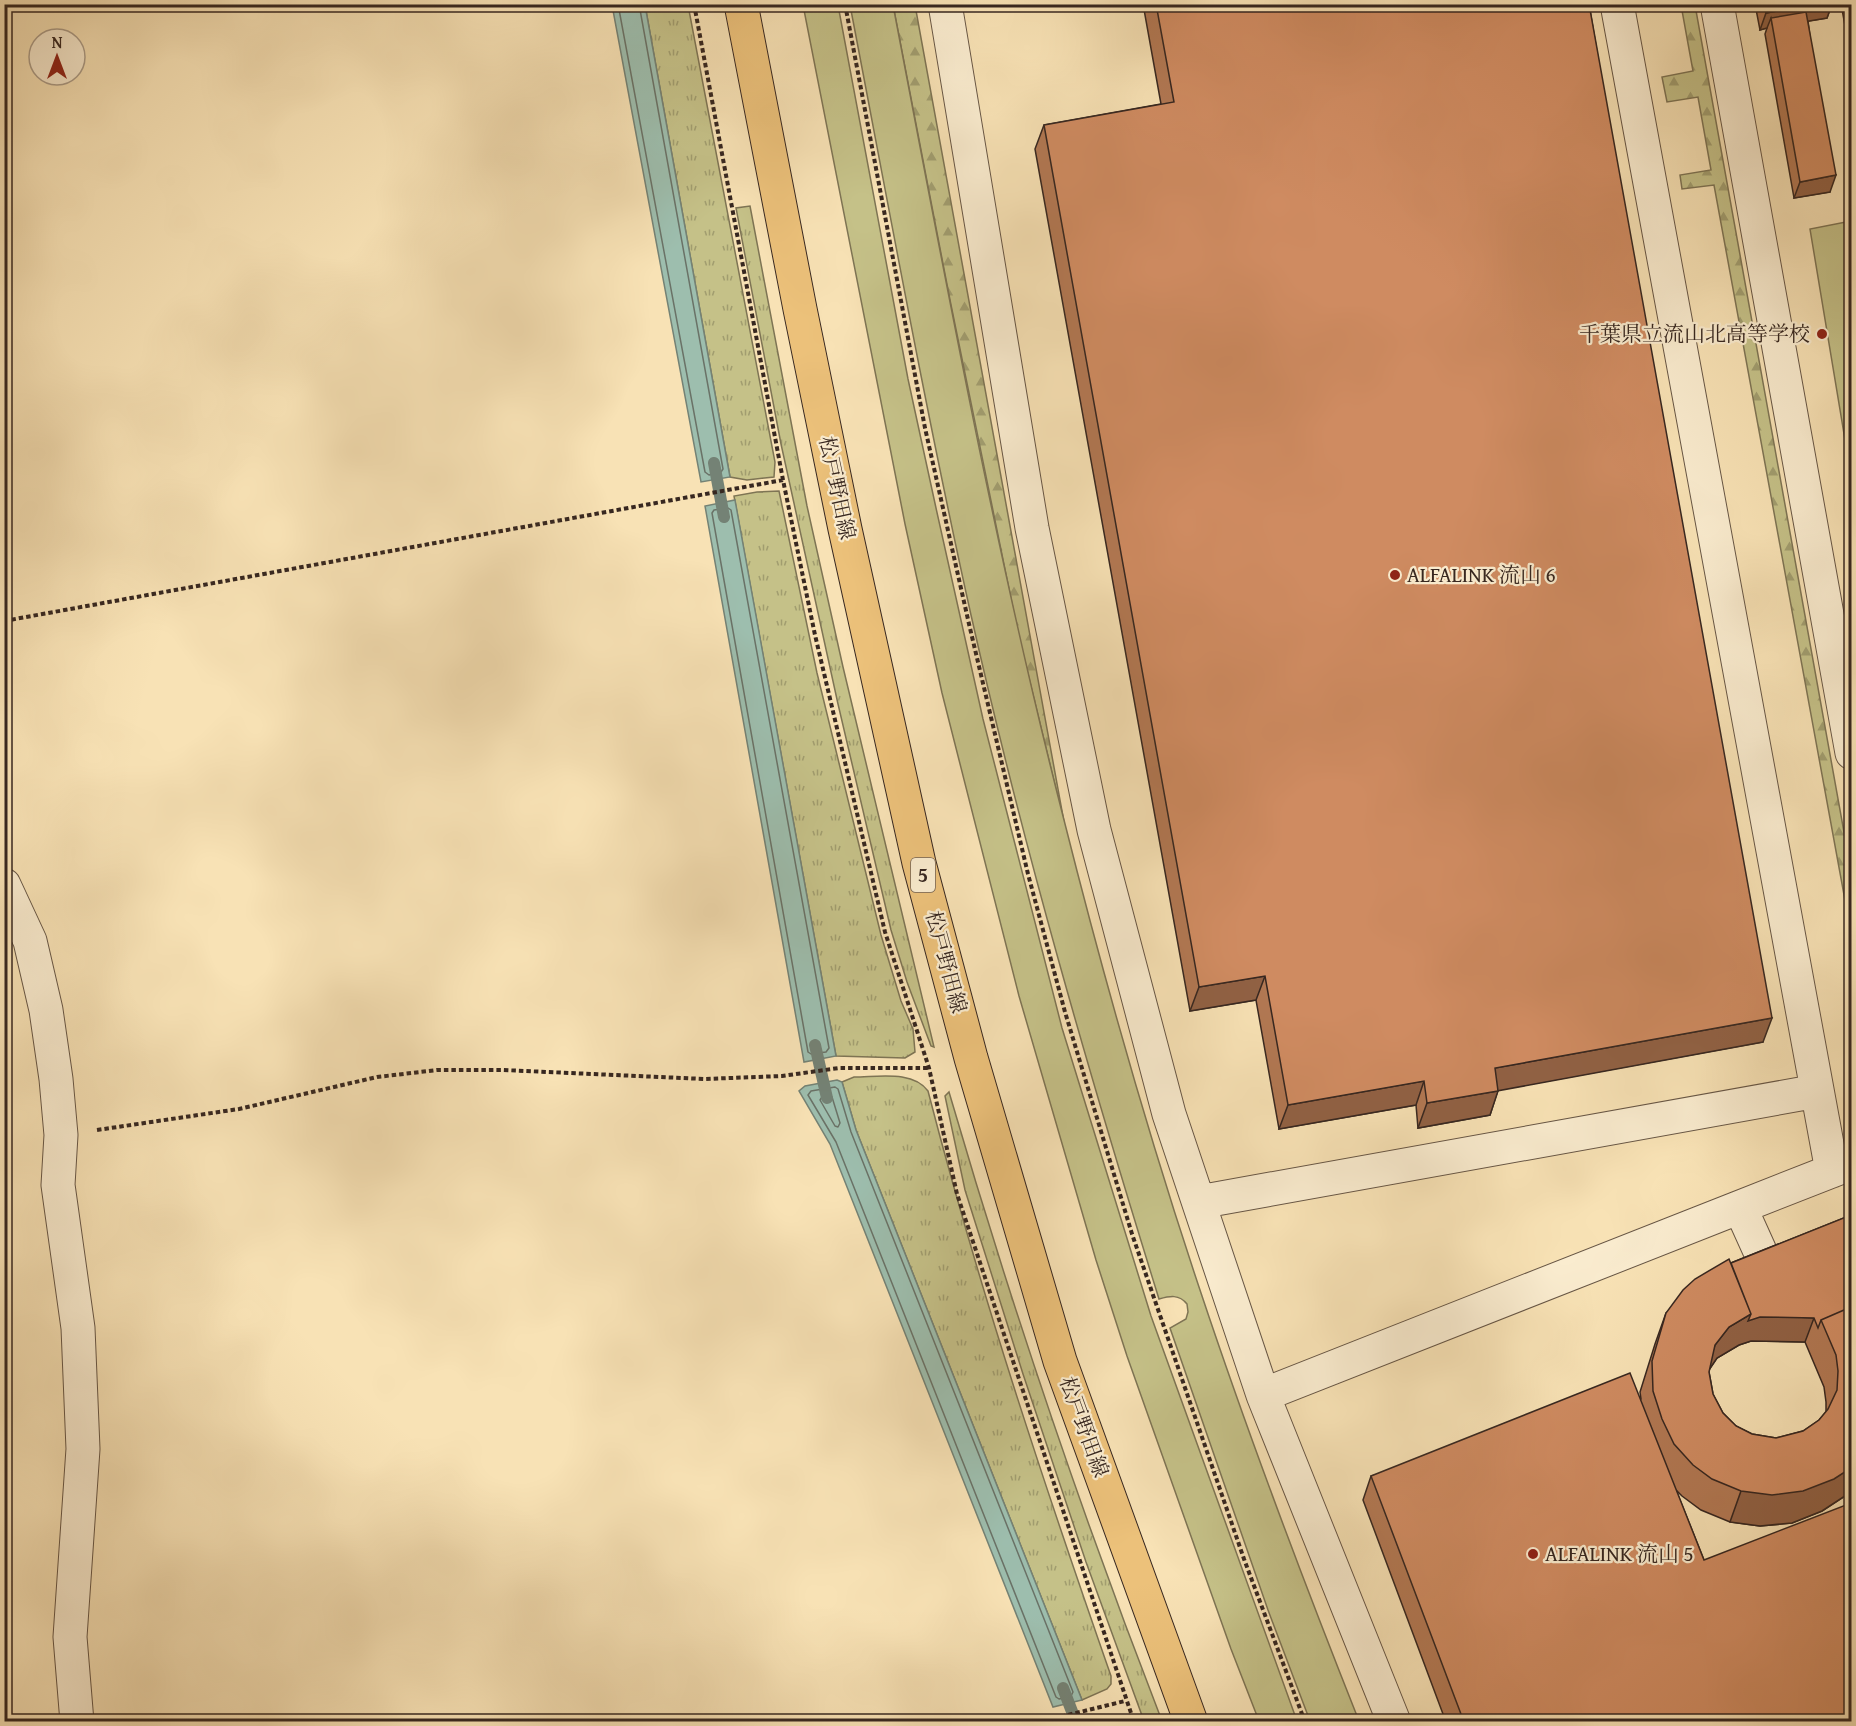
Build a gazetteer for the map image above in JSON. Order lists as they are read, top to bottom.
{
  "streets": {
    "main road": ["松戸野田線", "5"]
  },
  "places": ["千葉県立流山北高等学校", "ALFALINK 流山 6", "ALFALINK 流山 5"],
  "north": "top"
}
